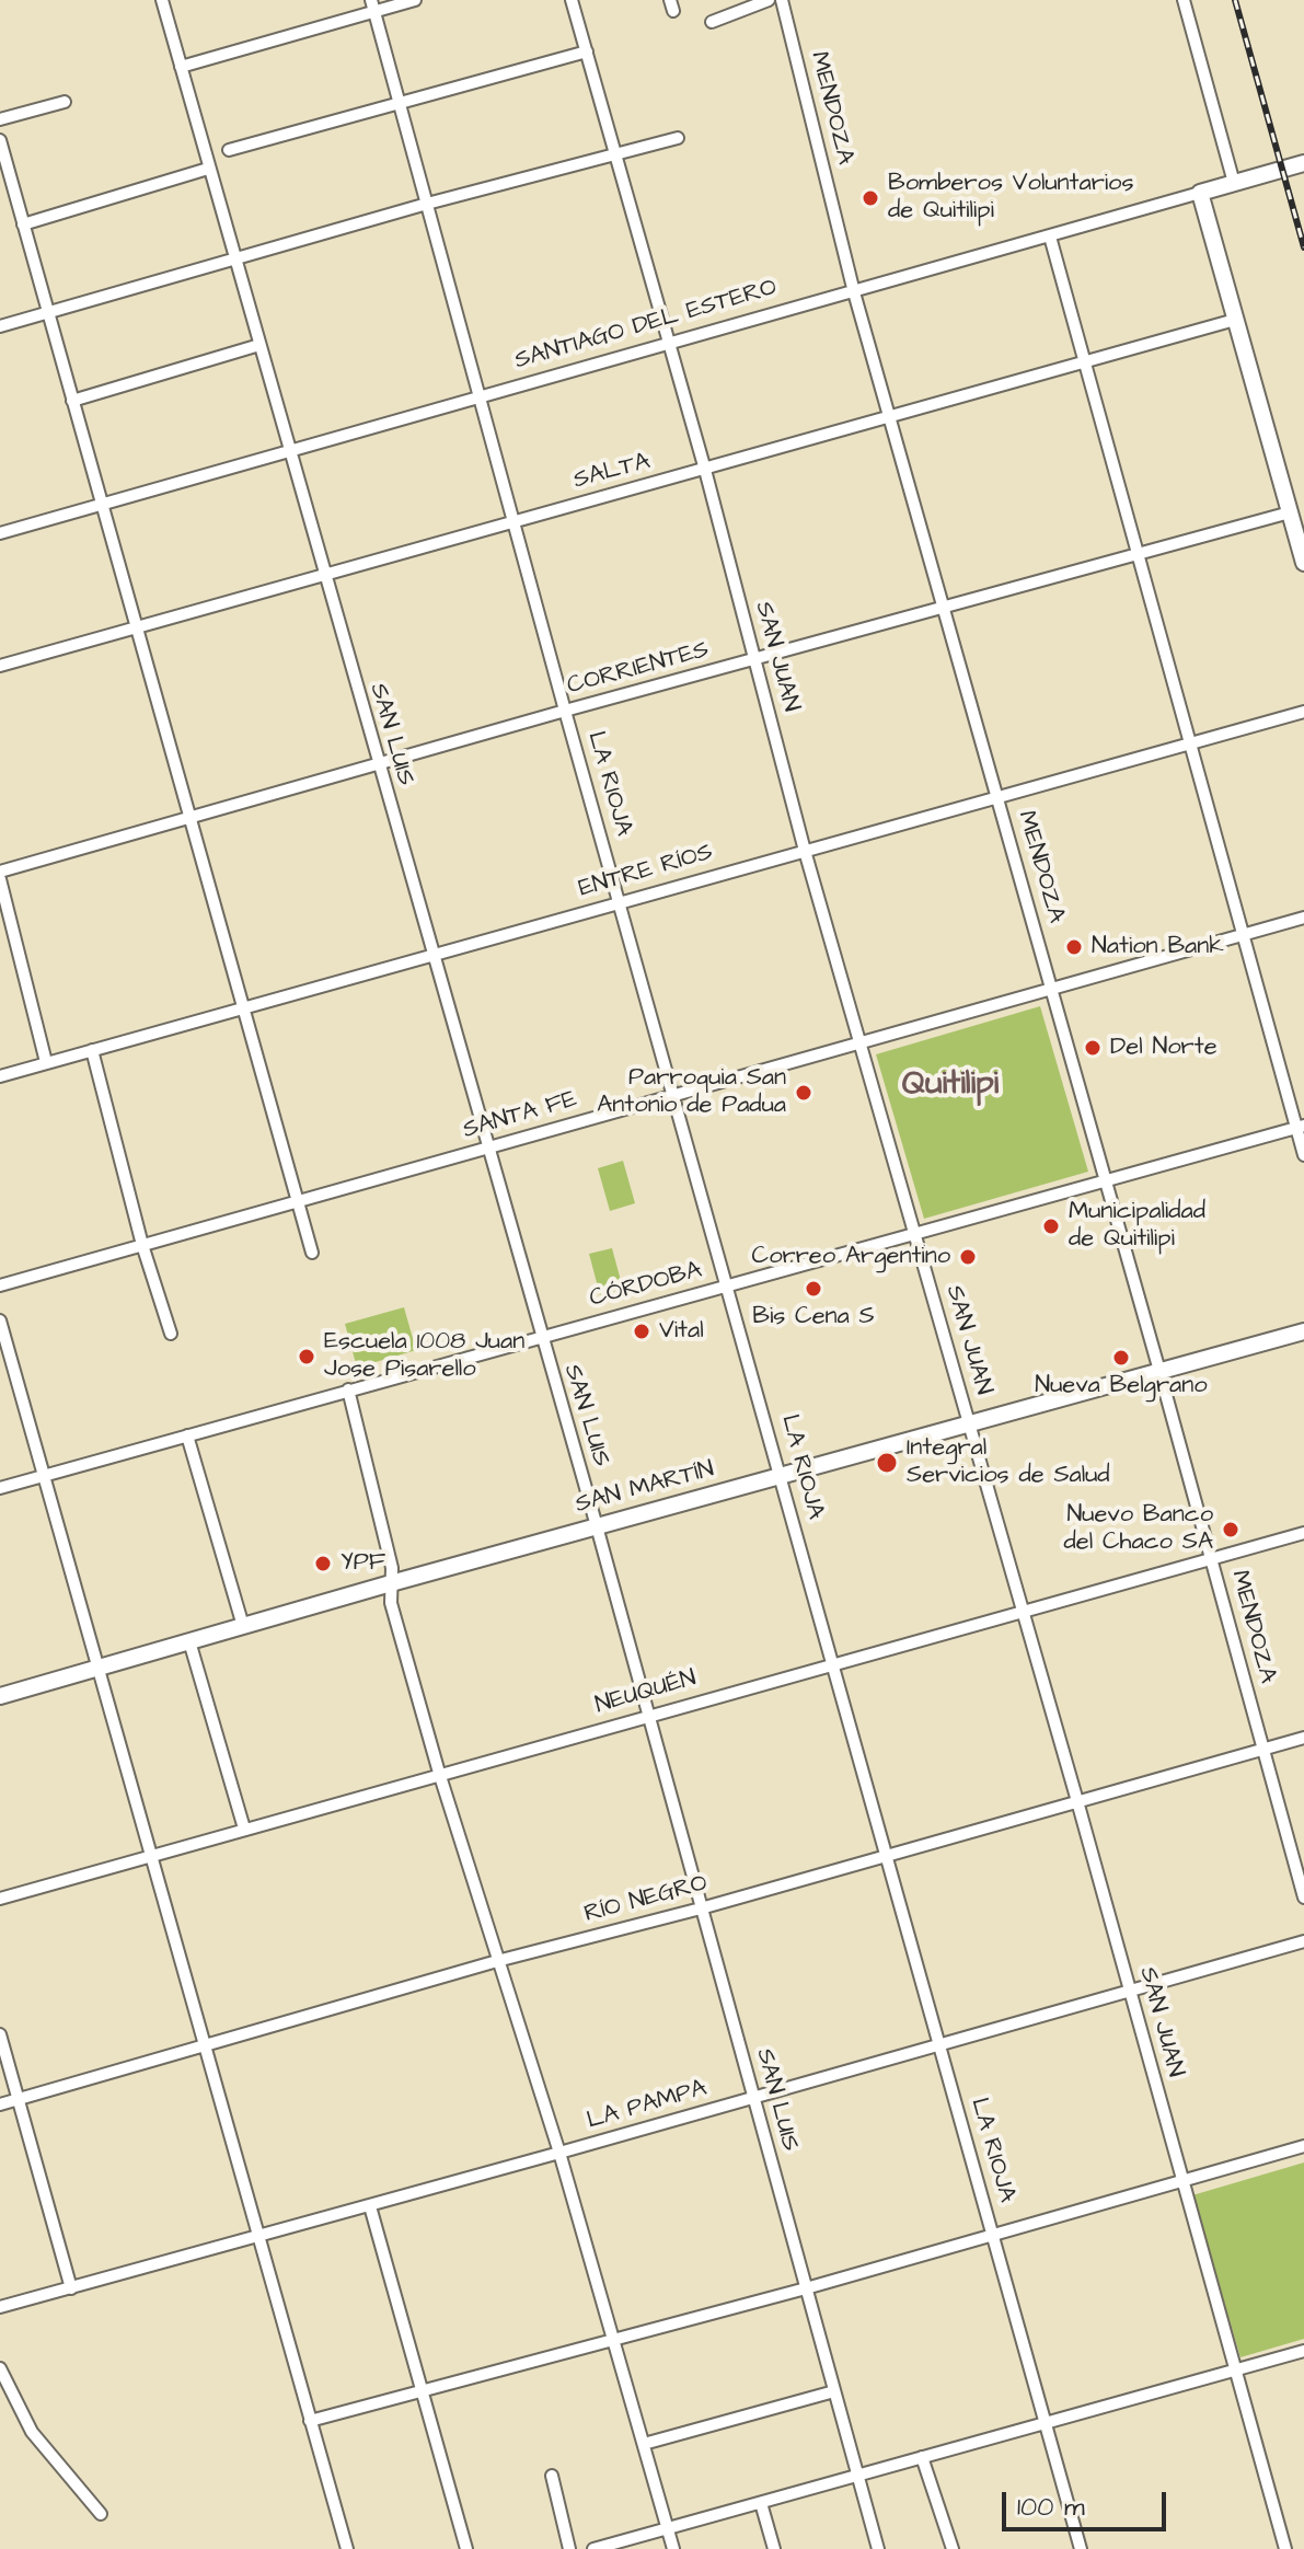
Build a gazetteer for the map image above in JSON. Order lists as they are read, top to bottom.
{
  "streets": {
    "street": [
      "MENDOZA",
      "SANTIAGO DEL ESTERO",
      "SALTA",
      "SAN JUAN",
      "CORRIENTES",
      "SAN LUIS",
      "LA RIOJA",
      "ENTRE RÍOS",
      "SANTA FE",
      "CÓRDOBA",
      "SAN MARTÍN",
      "NEUQUÉN",
      "RÍO NEGRO",
      "LA PAMPA"
    ]
  },
  "crossings": [
    ["MENDOZA", "SANTIAGO DEL ESTERO"],
    ["MENDOZA", "SALTA"],
    ["MENDOZA", "CORRIENTES"],
    ["MENDOZA", "ENTRE RÍOS"],
    ["MENDOZA", "SANTA FE"],
    ["MENDOZA", "CÓRDOBA"],
    ["MENDOZA", "SAN MARTÍN"],
    ["MENDOZA", "NEUQUÉN"],
    ["MENDOZA", "RÍO NEGRO"],
    ["SANTIAGO DEL ESTERO", "SAN JUAN"],
    ["SANTIAGO DEL ESTERO", "SAN LUIS"],
    ["SANTIAGO DEL ESTERO", "LA RIOJA"],
    ["SALTA", "SAN JUAN"],
    ["SALTA", "SAN LUIS"],
    ["SALTA", "LA RIOJA"],
    ["SAN JUAN", "CORRIENTES"],
    ["SAN JUAN", "ENTRE RÍOS"],
    ["SAN JUAN", "SANTA FE"],
    ["SAN JUAN", "CÓRDOBA"],
    ["SAN JUAN", "SAN MARTÍN"],
    ["SAN JUAN", "NEUQUÉN"],
    ["SAN JUAN", "RÍO NEGRO"],
    ["SAN JUAN", "LA PAMPA"],
    ["CORRIENTES", "SAN LUIS"],
    ["CORRIENTES", "LA RIOJA"],
    ["SAN LUIS", "ENTRE RÍOS"],
    ["SAN LUIS", "SANTA FE"],
    ["SAN LUIS", "CÓRDOBA"],
    ["SAN LUIS", "SAN MARTÍN"],
    ["SAN LUIS", "NEUQUÉN"],
    ["SAN LUIS", "RÍO NEGRO"],
    ["SAN LUIS", "LA PAMPA"],
    ["LA RIOJA", "ENTRE RÍOS"],
    ["LA RIOJA", "SANTA FE"],
    ["LA RIOJA", "CÓRDOBA"],
    ["LA RIOJA", "SAN MARTÍN"],
    ["LA RIOJA", "NEUQUÉN"],
    ["LA RIOJA", "RÍO NEGRO"],
    ["LA RIOJA", "LA PAMPA"]
  ],
  "districts": ["Quitilipi"],
  "places": [
    "Bomberos Voluntarios de Quitilipi",
    "Nation Bank",
    "Del Norte",
    "Parroquia San Antonio de Padua",
    "Municipalidad de Quitilipi",
    "Correo Argentino",
    "Bis Cena S",
    "Vital",
    "Escuela 1008 Juan Jose Pisarello",
    "Nueva Belgrano",
    "Integral Servicios de Salud",
    "Nuevo Banco del Chaco SA",
    "YPF"
  ],
  "scale_bar": "100 m"
}
